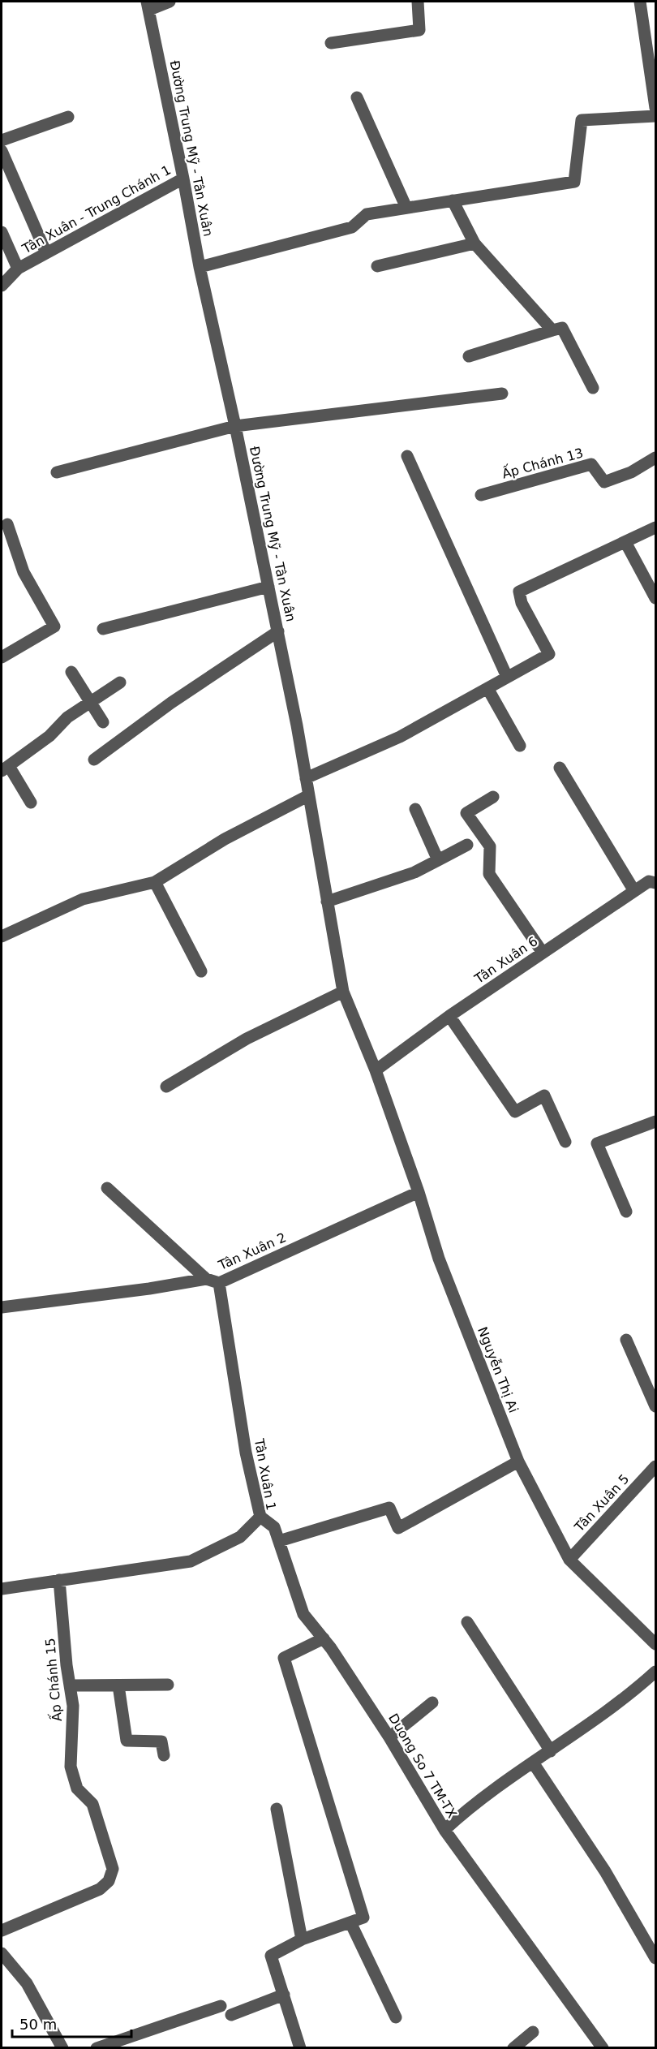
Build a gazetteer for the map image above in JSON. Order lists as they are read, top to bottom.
{
  "streets": {
    "street": [
      "Đường Trung Mỹ - Tân Xuân",
      "Tân Xuân - Trung Chánh 1",
      "Ấp Chánh 13",
      "Tân Xuân 6",
      "Tân Xuân 2",
      "Nguyễn Thị Ai",
      "Tân Xuân 1",
      "Tân Xuân 5",
      "Ấp Chánh 15",
      "Duong So 7 TM-TX"
    ]
  },
  "crossings": [
    ["Đường Trung Mỹ - Tân Xuân", "Tân Xuân - Trung Chánh 1"],
    ["Đường Trung Mỹ - Tân Xuân", "Tân Xuân 6"],
    ["Đường Trung Mỹ - Tân Xuân", "Nguyễn Thị Ai"],
    ["Tân Xuân 6", "Nguyễn Thị Ai"],
    ["Tân Xuân 2", "Nguyễn Thị Ai"],
    ["Tân Xuân 2", "Tân Xuân 1"],
    ["Nguyễn Thị Ai", "Tân Xuân 5"],
    ["Tân Xuân 1", "Ấp Chánh 15"],
    ["Tân Xuân 1", "Duong So 7 TM-TX"]
  ],
  "scale_bar": "50 m"
}
